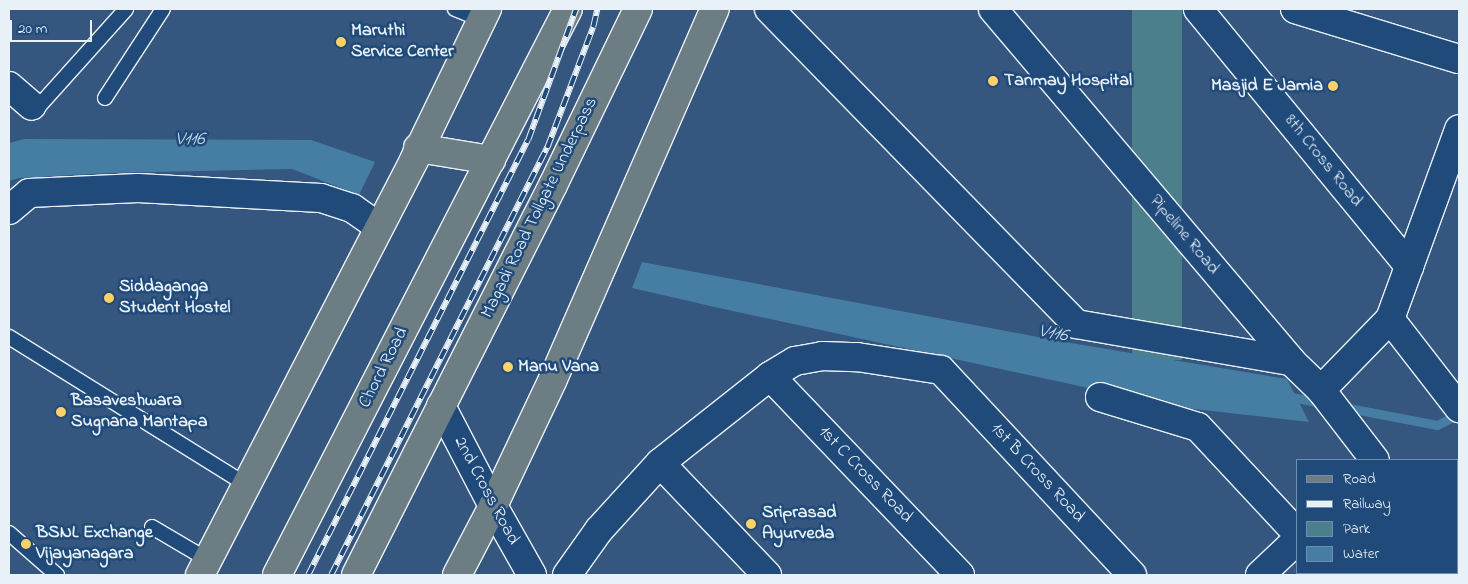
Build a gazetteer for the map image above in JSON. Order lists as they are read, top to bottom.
{
  "streets": {
    "main road": ["Magadi Road Tollgate Underpass", "Chord Road"],
    "street": [
      "8th Cross Road",
      "Pipeline Road",
      "1st B Cross Road",
      "1st C Cross Road",
      "2nd Cross Road"
    ]
  },
  "crossings": [
    ["Magadi Road Tollgate Underpass", "2nd Cross Road"],
    ["1st B Cross Road", "1st C Cross Road"]
  ],
  "water": ["V116"],
  "places": [
    "Maruthi Service Center",
    "Tanmay Hospital",
    "Masjid E Jamia",
    "Siddaganga Student Hostel",
    "Manu Vana",
    "Basaveshwara Sugnana Mantapa",
    "Sriprasad Ayurveda",
    "BSNL Exchange Vijayanagara"
  ],
  "legend": [
    "Road",
    "Railway",
    "Park",
    "Water"
  ],
  "scale_bar": "20 m"
}
